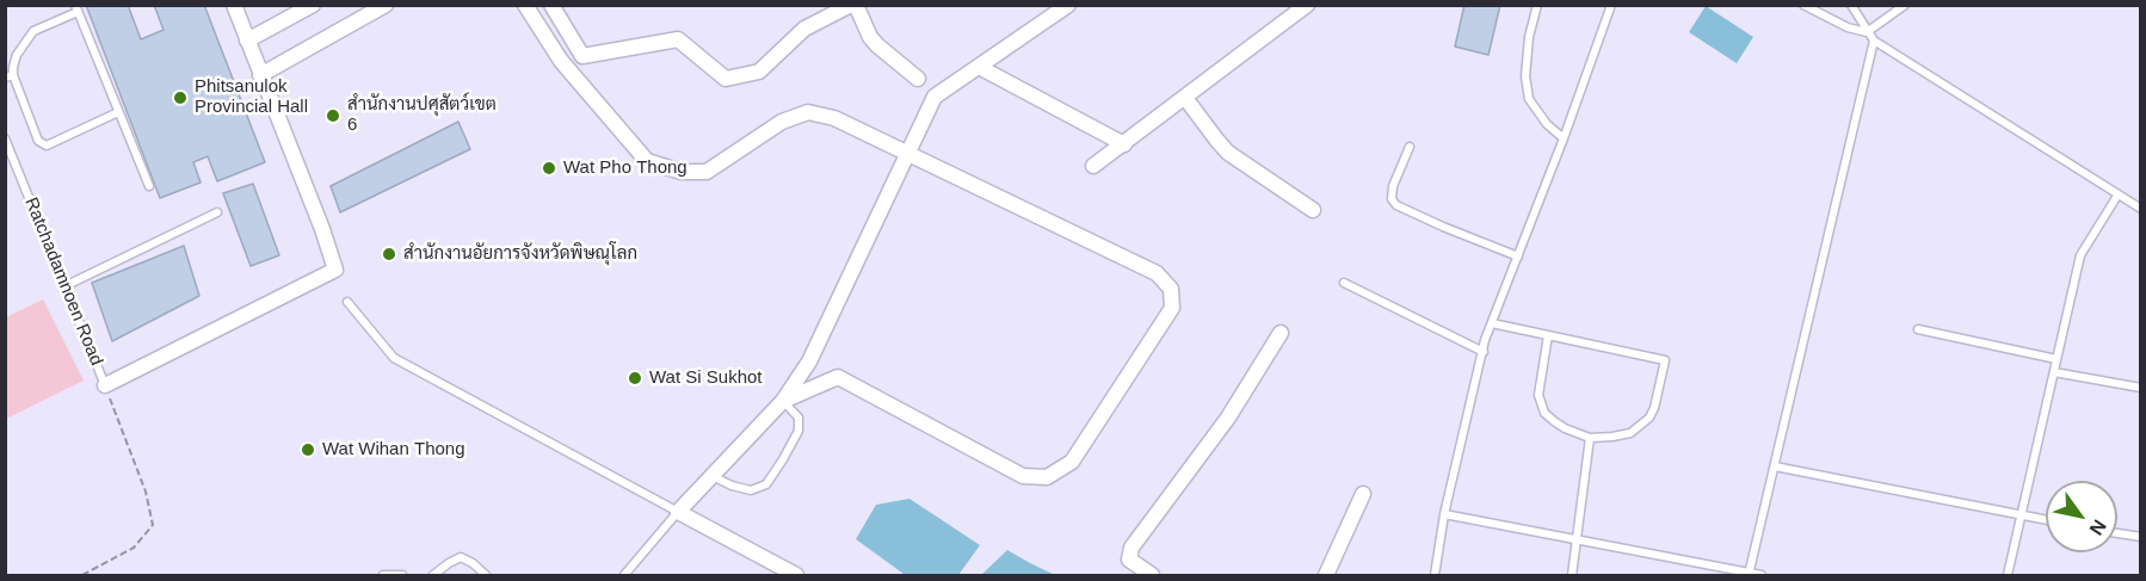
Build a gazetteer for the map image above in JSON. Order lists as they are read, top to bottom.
{
  "streets": {
    "lane": ["Ratchadamnoen Road"]
  },
  "places": [
    "Phitsanulok Provincial Hall",
    "สำนักงานปศุสัตว์เขต 6",
    "Wat Pho Thong",
    "สำนักงานอัยการจังหวัดพิษณุโลก",
    "Wat Si Sukhot",
    "Wat Wihan Thong"
  ],
  "north": "bottom right"
}
